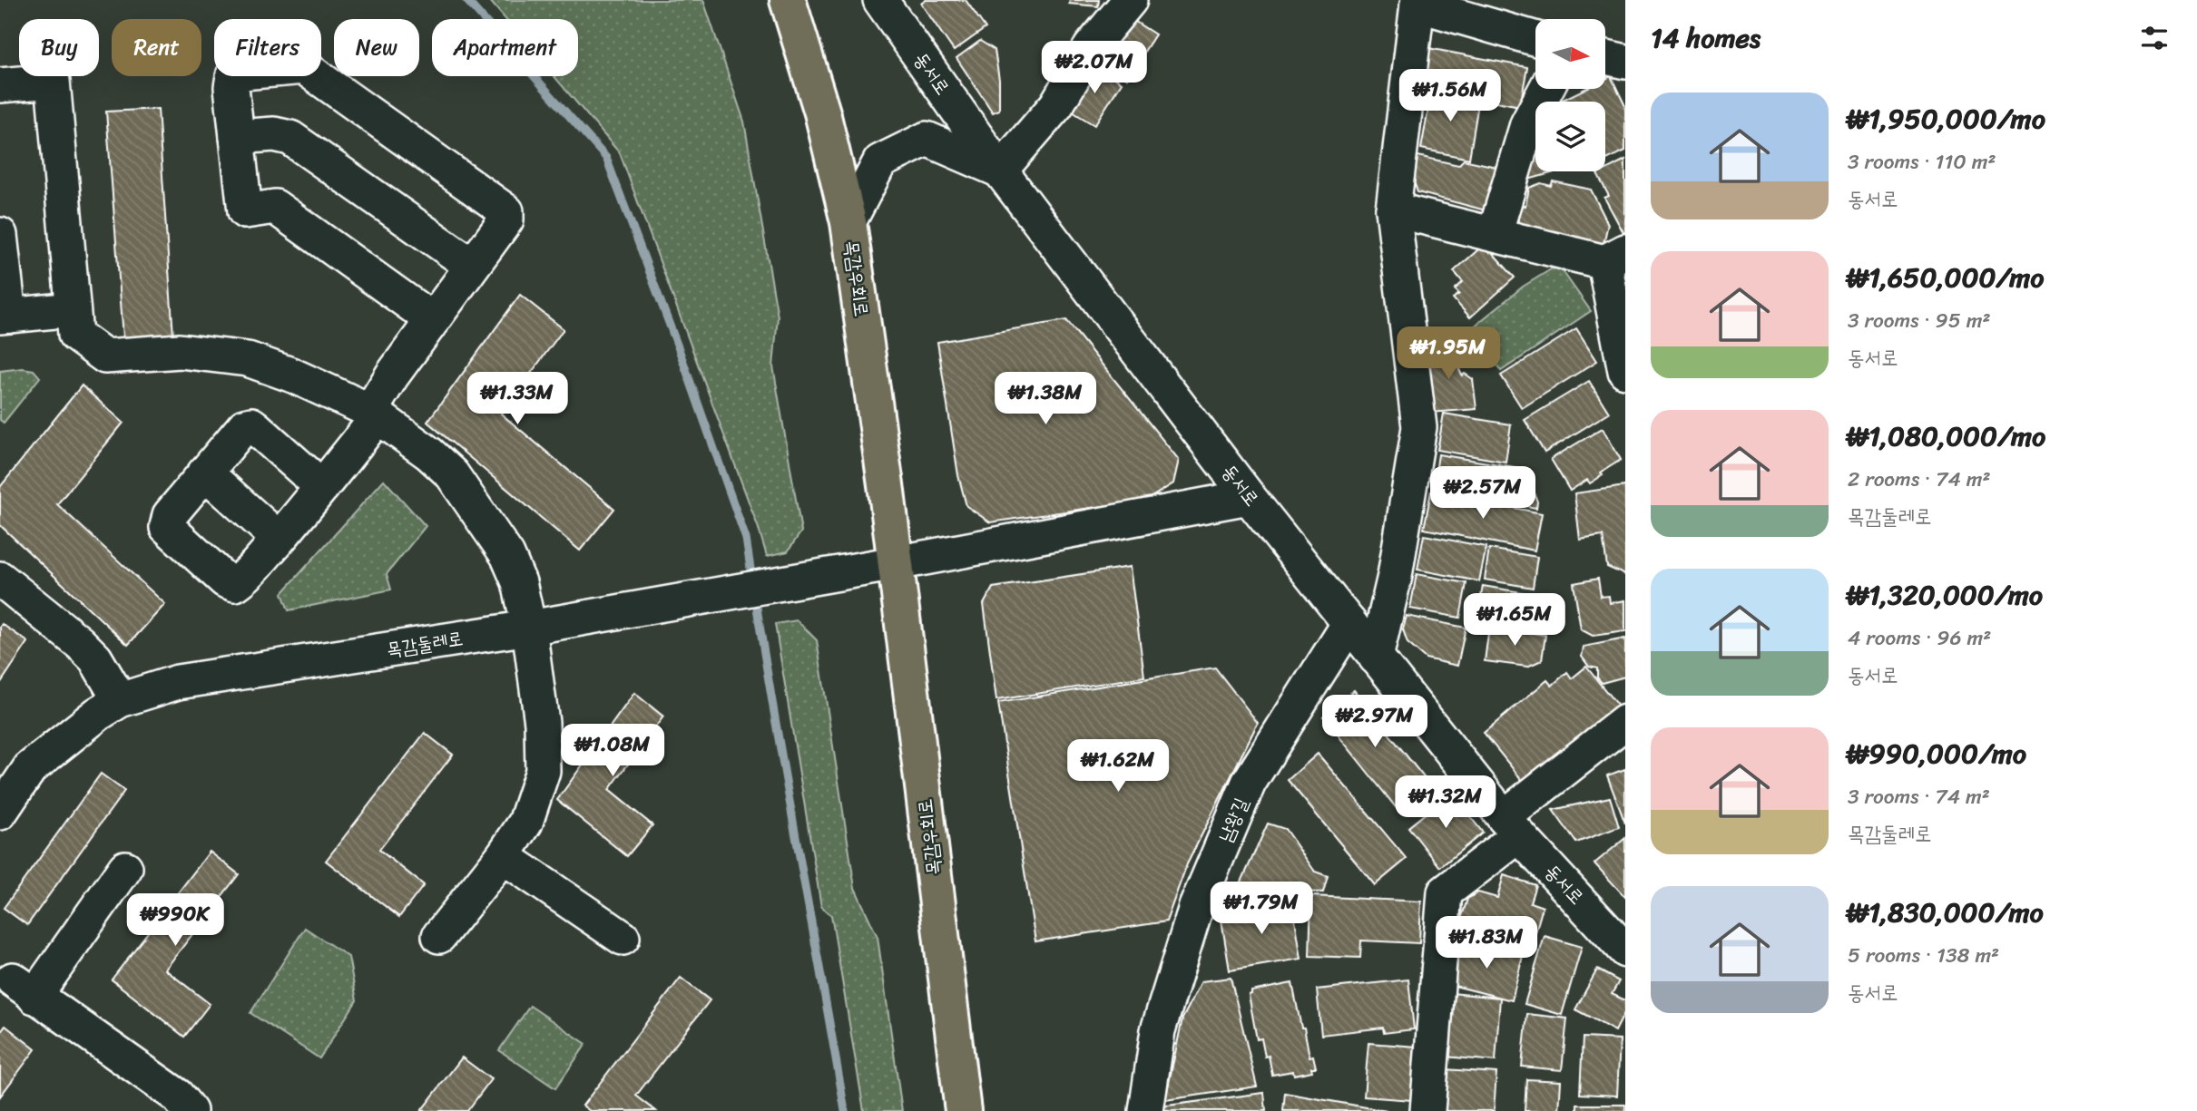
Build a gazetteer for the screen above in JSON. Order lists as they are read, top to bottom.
{
  "streets": {
    "main road": ["목감우회로"],
    "street": ["동서로", "목감둘레로", "남왕길"]
  },
  "crossings": [
    ["동서로", "남왕길"],
    ["목감우회로", "목감둘레로"]
  ],
  "north": "right",
  "page": {
    "heading": "14 homes",
    "chip": [
      "Buy",
      "Rent",
      "Filters",
      "New",
      "Apartment"
    ],
    "price": [
      "₩2.07M",
      "₩1.56M",
      "₩1.95M",
      "₩1.33M",
      "₩1.38M",
      "₩2.57M",
      "₩1.65M",
      "₩2.97M",
      "₩1.08M",
      "₩1.62M",
      "₩1.32M",
      "₩1.79M",
      "₩990K",
      "₩1.83M"
    ],
    "list": [
      {
        "name": "₩1,950,000/mo",
        "note": "3 rooms · 110 m² · 동서로"
      },
      {
        "name": "₩1,650,000/mo",
        "note": "3 rooms · 95 m² · 동서로"
      },
      {
        "name": "₩1,080,000/mo",
        "note": "2 rooms · 74 m² · 목감둘레로"
      },
      {
        "name": "₩1,320,000/mo",
        "note": "4 rooms · 96 m² · 동서로"
      },
      {
        "name": "₩990,000/mo",
        "note": "3 rooms · 74 m² · 목감둘레로"
      },
      {
        "name": "₩1,830,000/mo",
        "note": "5 rooms · 138 m² · 동서로"
      }
    ]
  }
}
